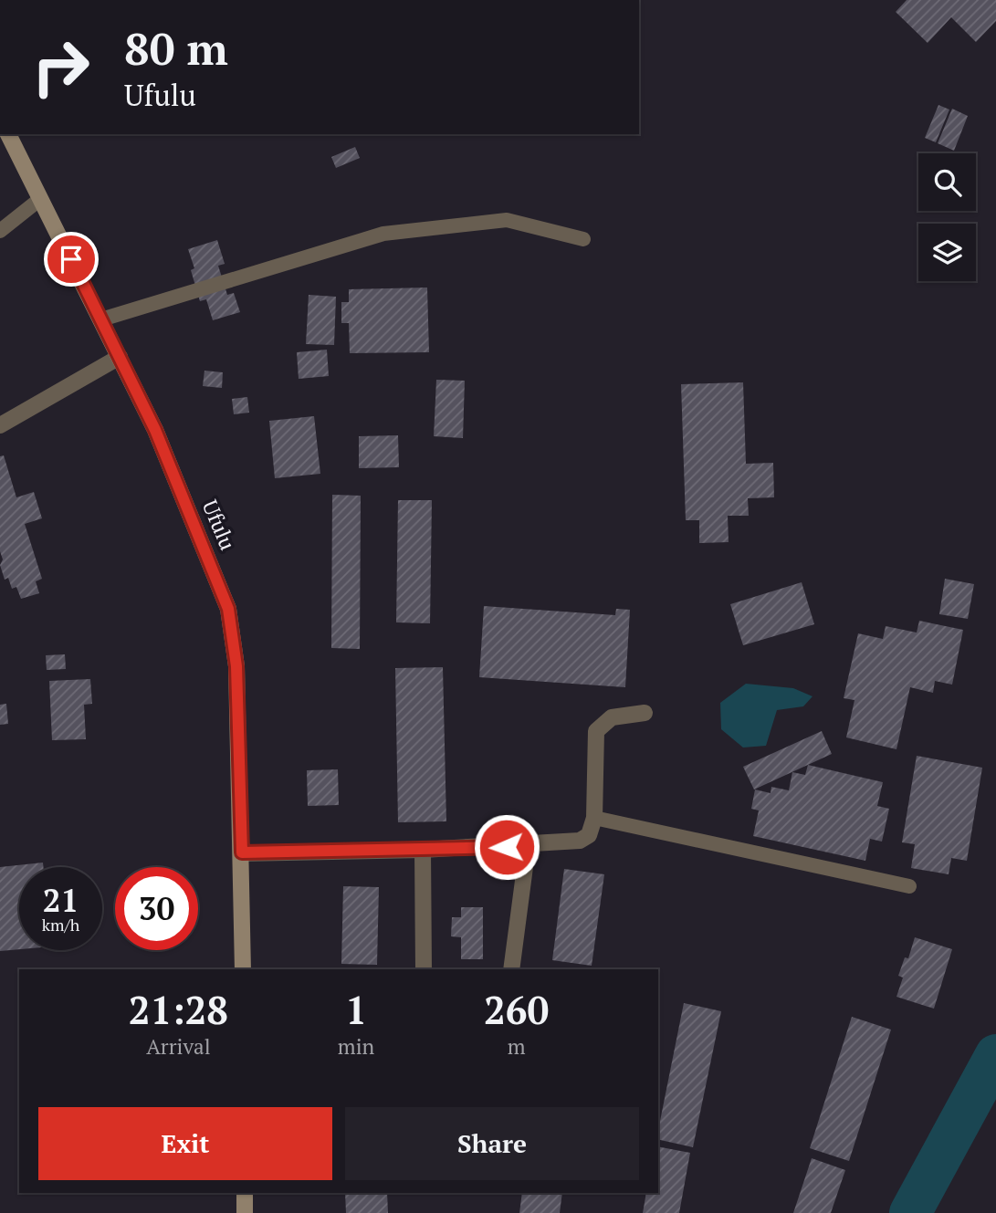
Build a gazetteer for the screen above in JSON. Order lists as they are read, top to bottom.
{
  "streets": {
    "street": ["Ufulu"]
  },
  "page": {
    "turn": ["80 m", "Ufulu"],
    "speed": "21 km/h",
    "limit": "30",
    "eta": [
      "21:28",
      "Arrival",
      "1",
      "min",
      "260",
      "m"
    ],
    "buttons": ["Exit", "Share"]
  }
}
